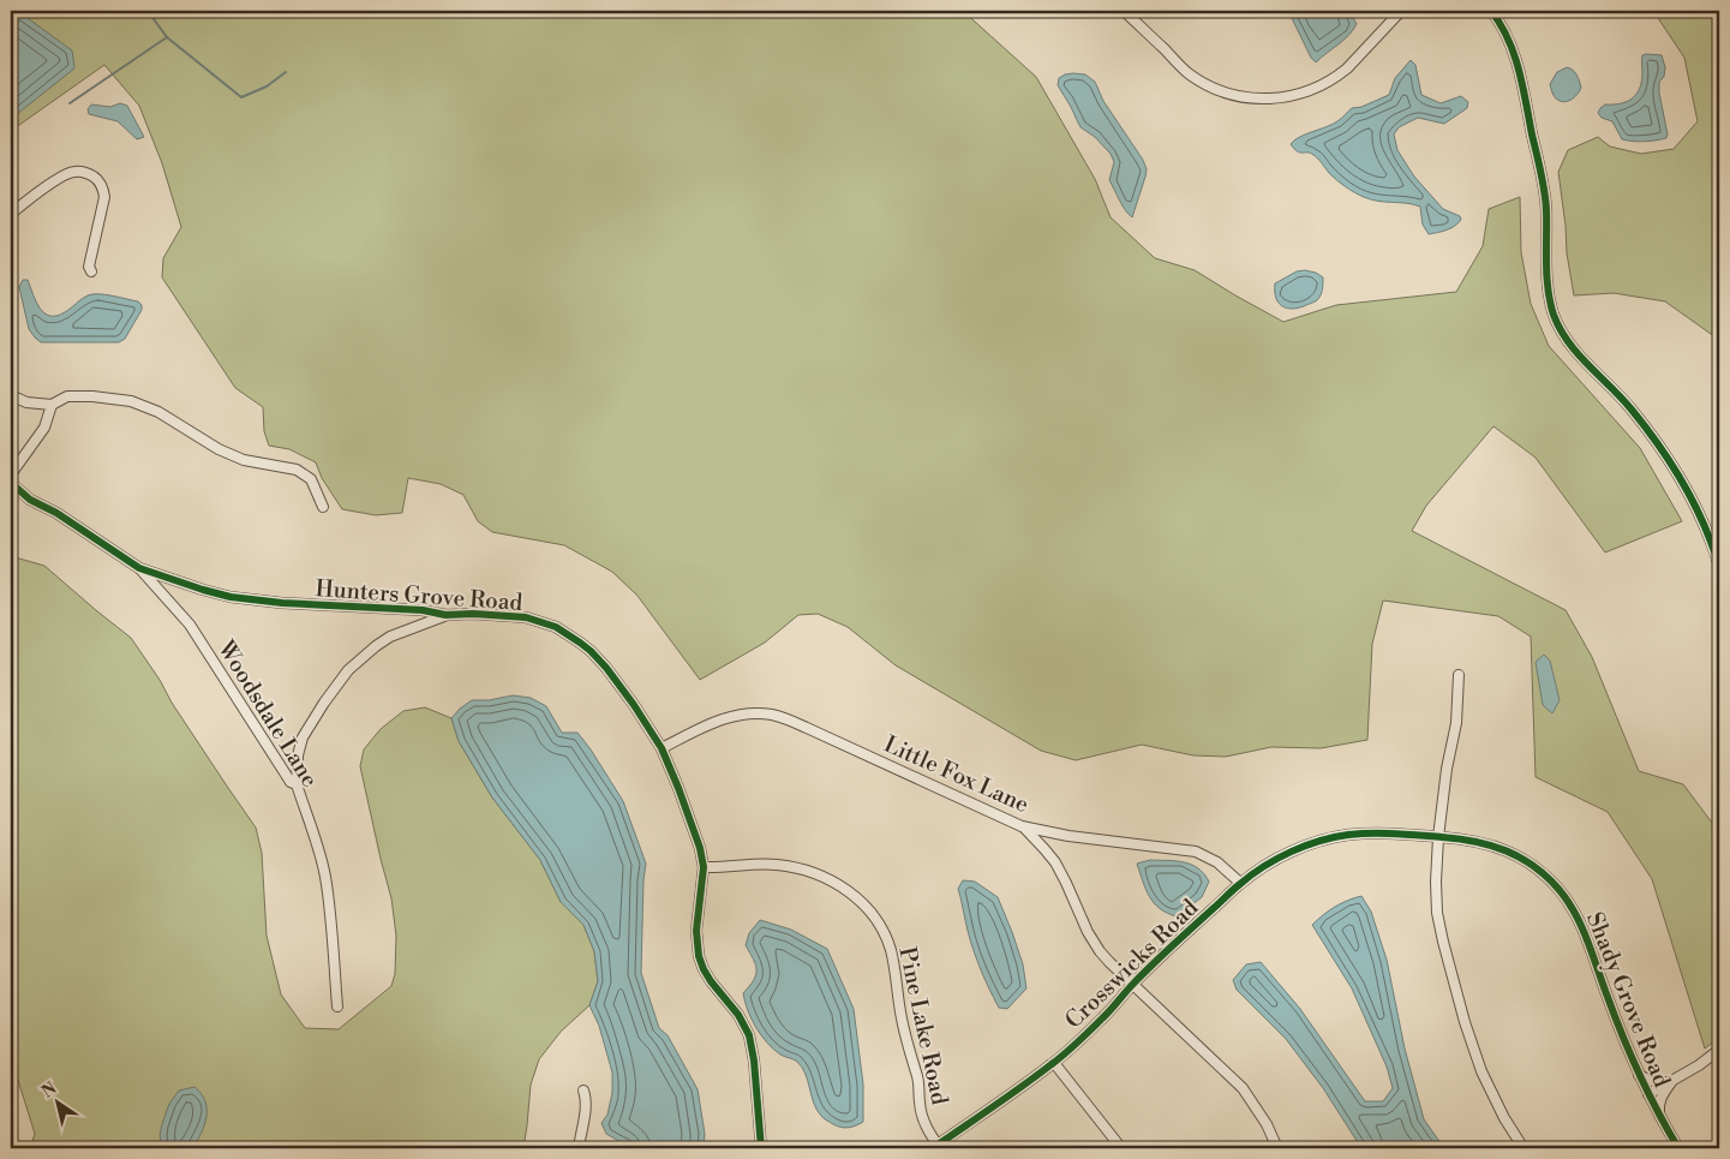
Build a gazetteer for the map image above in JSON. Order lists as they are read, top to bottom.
{
  "streets": {
    "street": [
      "Hunters Grove Road",
      "Woodsdale Lane",
      "Little Fox Lane",
      "Crosswicks Road",
      "Shady Grove Road",
      "Pine Lake Road"
    ]
  },
  "crossings": [
    ["Hunters Grove Road", "Woodsdale Lane"],
    ["Hunters Grove Road", "Little Fox Lane"],
    ["Hunters Grove Road", "Pine Lake Road"],
    ["Little Fox Lane", "Crosswicks Road"],
    ["Crosswicks Road", "Shady Grove Road"],
    ["Crosswicks Road", "Pine Lake Road"]
  ],
  "north": "top left"
}
